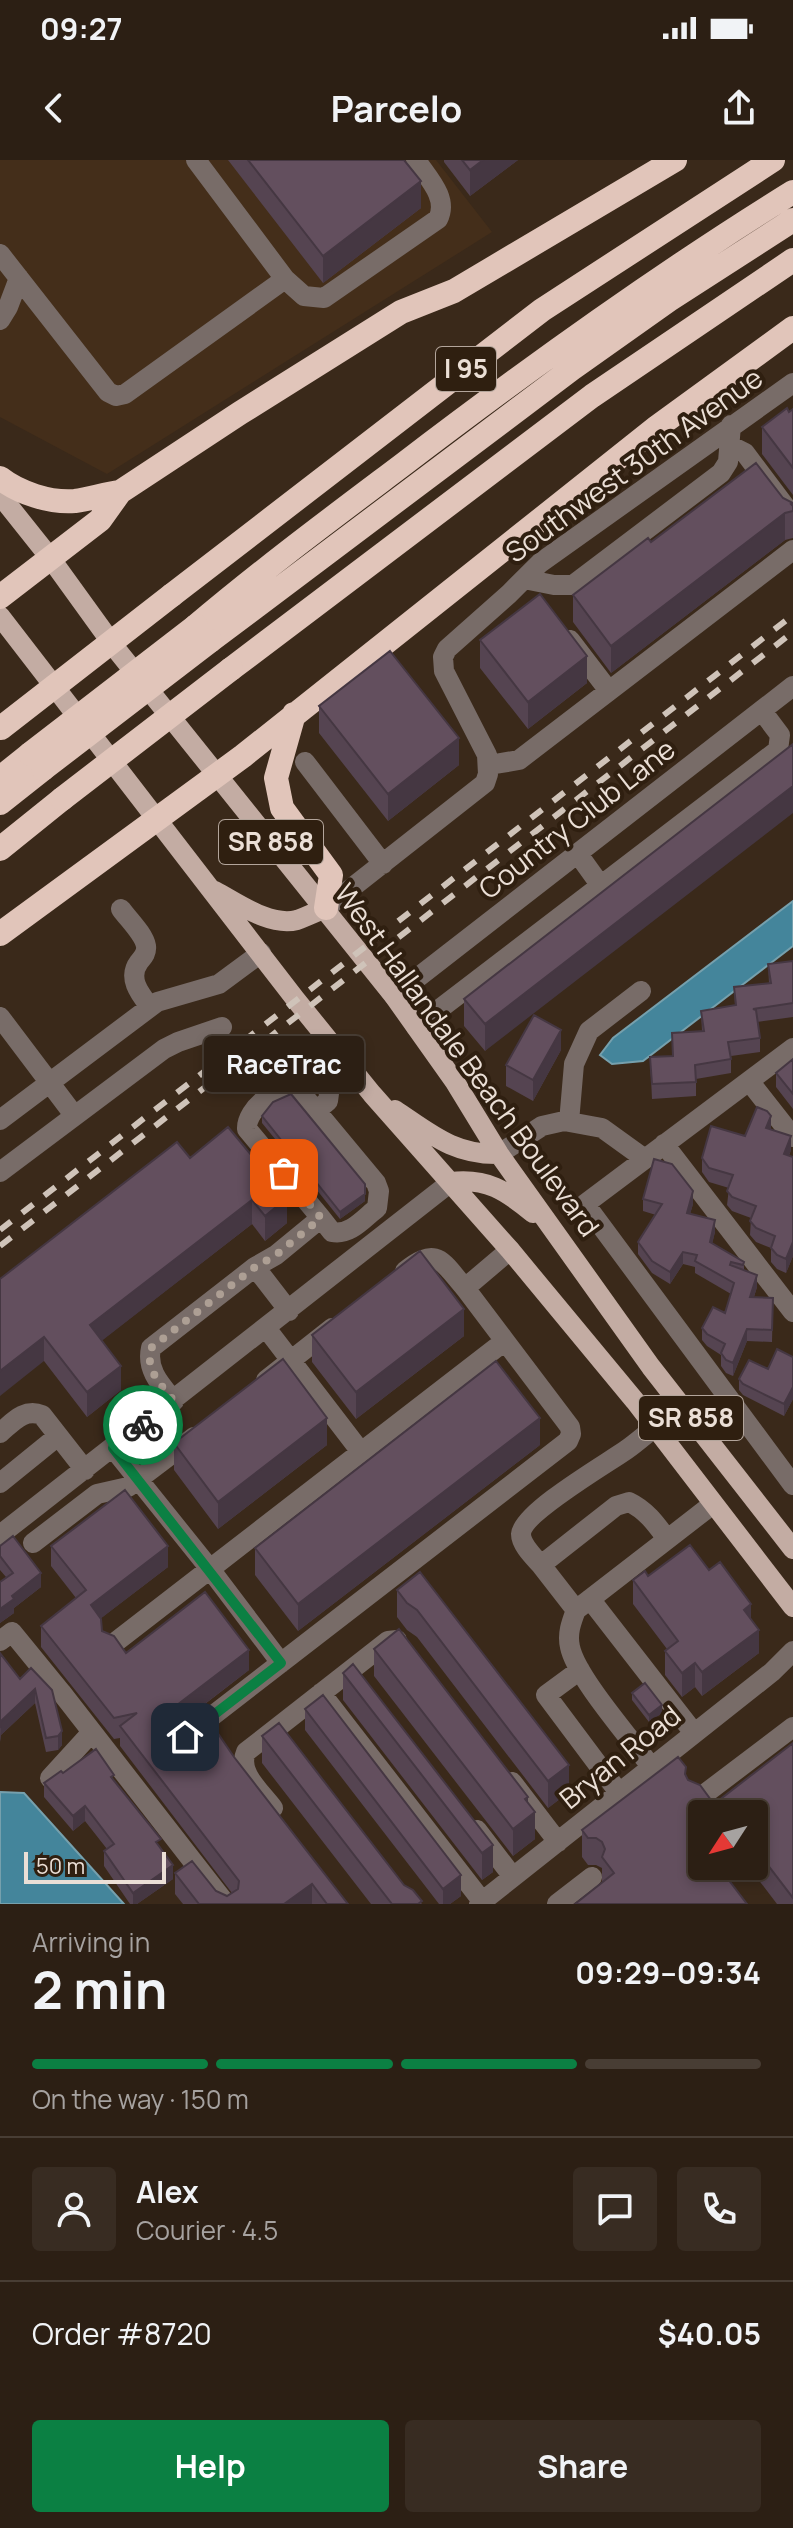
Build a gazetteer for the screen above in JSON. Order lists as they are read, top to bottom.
{
  "streets": {
    "highway": ["I 95"],
    "main road": ["SR 858", "West Hallandale Beach Boulevard"],
    "street": ["Southwest 30th Avenue", "Country Club Lane", "Bryan Road"]
  },
  "crossings": [
    ["Country Club Lane", "West Hallandale Beach Boulevard"]
  ],
  "places": ["RaceTrac"],
  "scale_bar": "50 m",
  "north": "bottom left",
  "page": {
    "status": "09:27",
    "header": "Parcelo",
    "bubble": "RaceTrac",
    "scale": "50 m",
    "heading": ["2 min", "Arriving in", "09:29–09:34"],
    "panel": [
      "Alex",
      "Courier · 4.5",
      "Order #8720",
      "$40.05"
    ],
    "bar": "On the way · 150 m",
    "buttons": ["Help", "Share"]
  }
}
